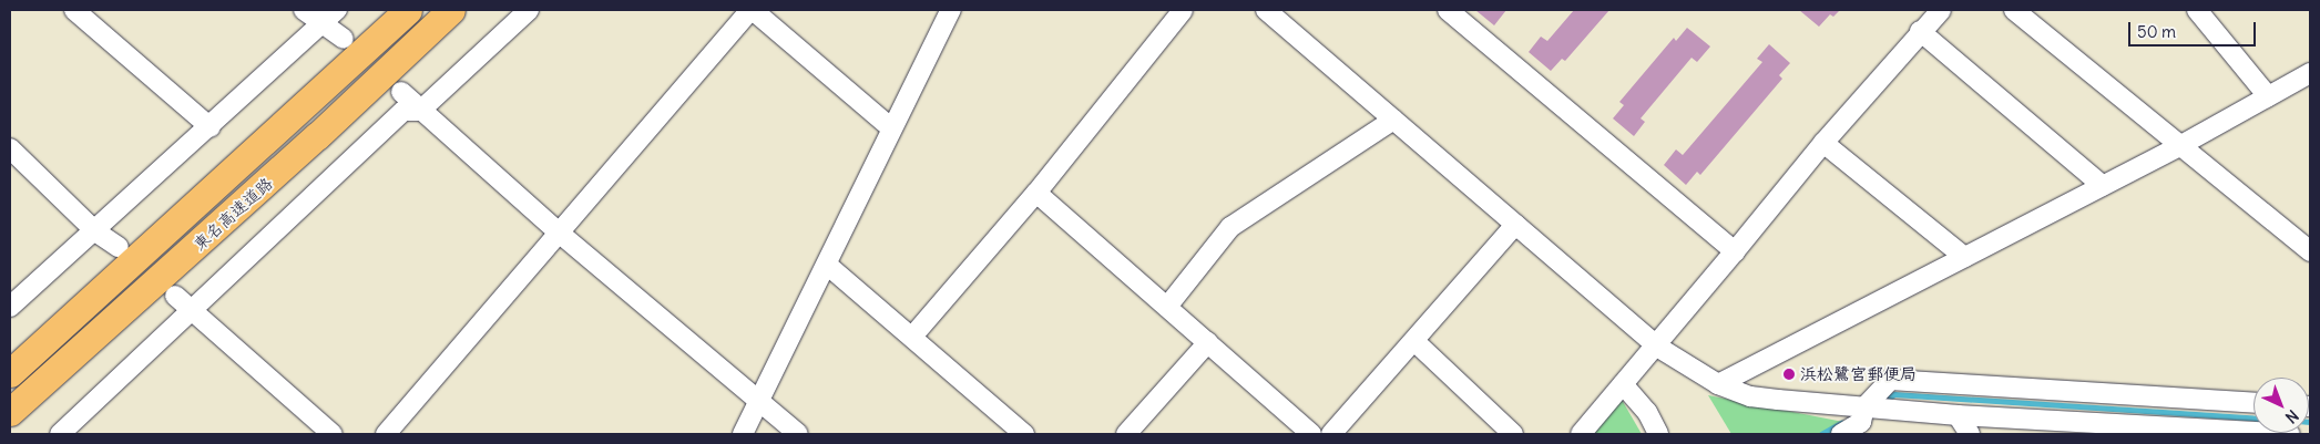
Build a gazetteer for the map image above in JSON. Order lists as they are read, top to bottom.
{
  "streets": {
    "highway": ["東名高速道路"]
  },
  "places": ["浜松鷺宮郵便局"],
  "scale_bar": "50 m",
  "north": "bottom right"
}
